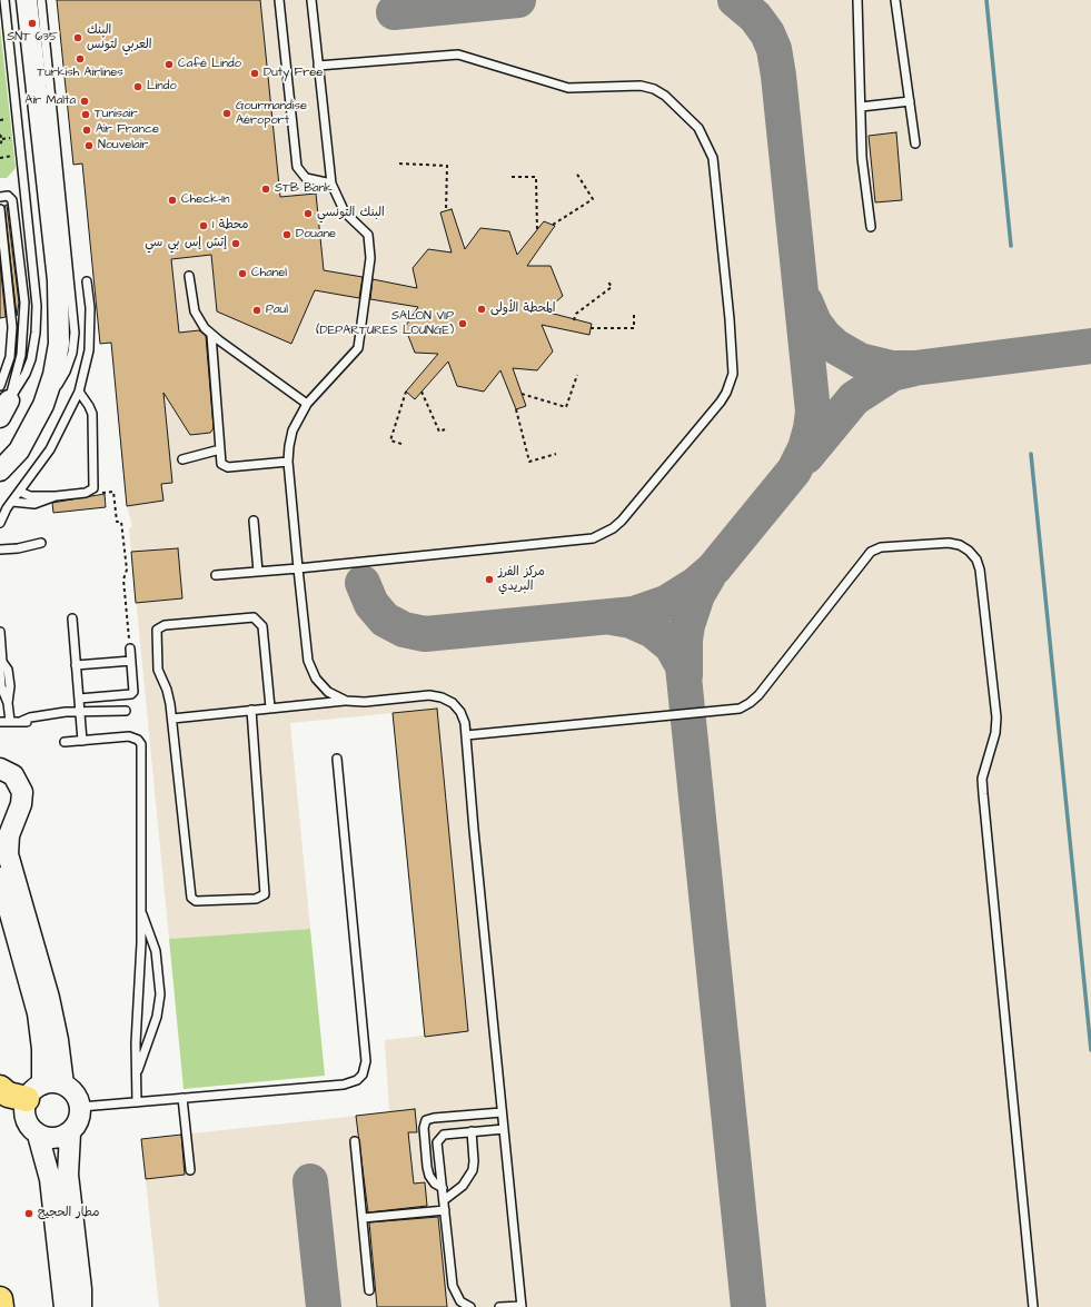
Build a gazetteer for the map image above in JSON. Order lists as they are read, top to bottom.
{
  "places": [
    "SNT 635",
    "البنك العربي لتونس",
    "Turkish Airlines",
    "Café Lindo",
    "Duty Free",
    "Lindo",
    "Air Malta",
    "Gourmandise Aéroport",
    "Tunisair",
    "Air France",
    "Nouvelair",
    "STB Bank",
    "Check-In",
    "البنك التونسي",
    "محطة 1",
    "Douane",
    "إتش إس بي سي",
    "Chanel",
    "المحطة الأولى",
    "Paul",
    "SALON VIP (DEPARTURES LOUNGE)",
    "مركز الفرز البريدي",
    "مطار الحجيج"
  ]
}
